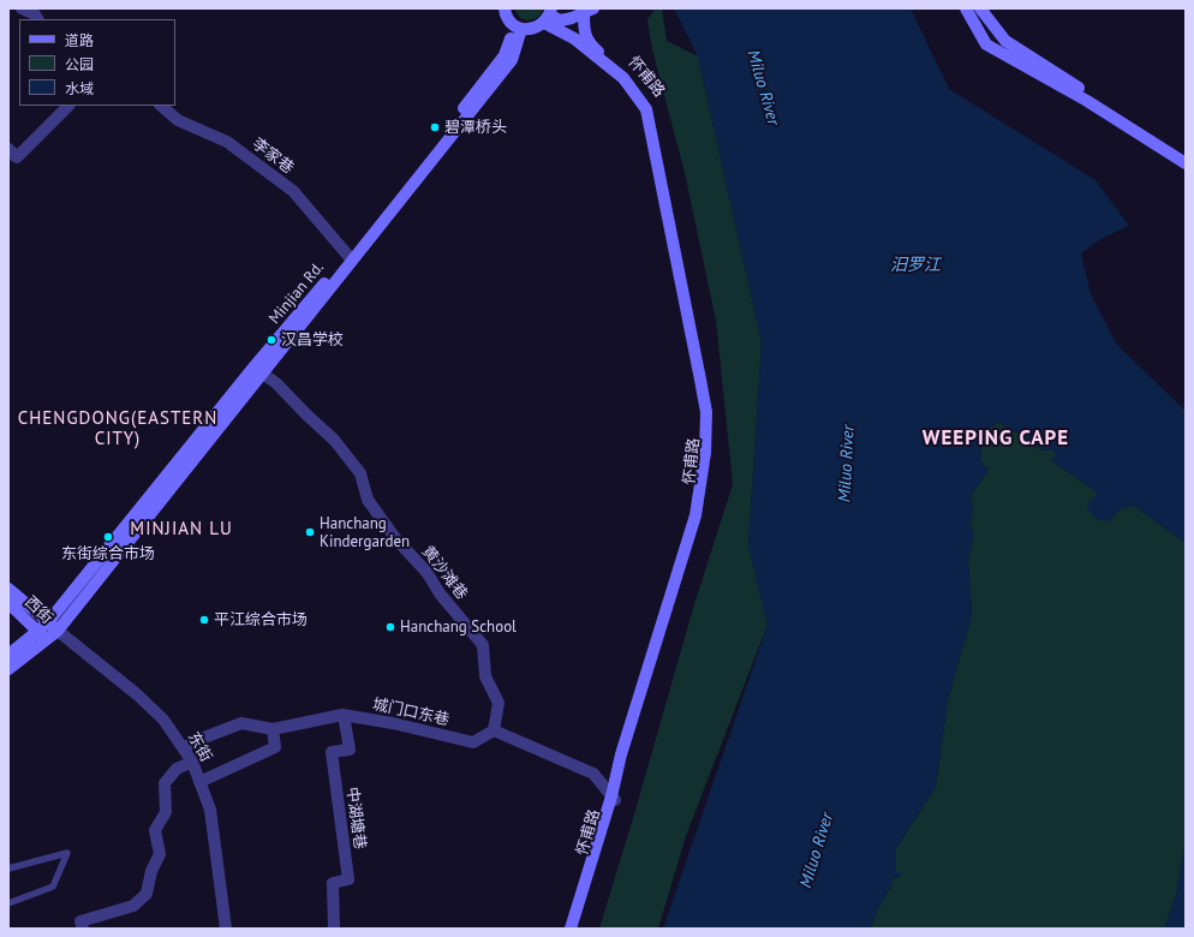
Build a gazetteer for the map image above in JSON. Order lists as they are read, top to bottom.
{
  "streets": {
    "main road": ["怀甫路", "Minjian Rd.", "西街"],
    "street": [
      "李家巷",
      "黄沙滩巷",
      "城门口东巷",
      "东街",
      "中湖塘巷"
    ]
  },
  "crossings": [
    ["李家巷", "Minjian Rd."],
    ["Minjian Rd.", "黄沙滩巷"],
    ["Minjian Rd.", "西街"],
    ["Minjian Rd.", "东街"],
    ["黄沙滩巷", "城门口东巷"],
    ["西街", "东街"],
    ["城门口东巷", "东街"],
    ["城门口东巷", "中湖塘巷"]
  ],
  "districts": ["CHENGDONG(EASTERN CITY)", "WEEPING CAPE", "MINJIAN LU"],
  "water": ["Miluo River", "汨罗江"],
  "places": [
    "碧潭桥头",
    "汉昌学校",
    "Hanchang Kindergarden",
    "东街综合市场",
    "平江综合市场",
    "Hanchang School"
  ],
  "legend": ["道路", "公园", "水域"]
}
